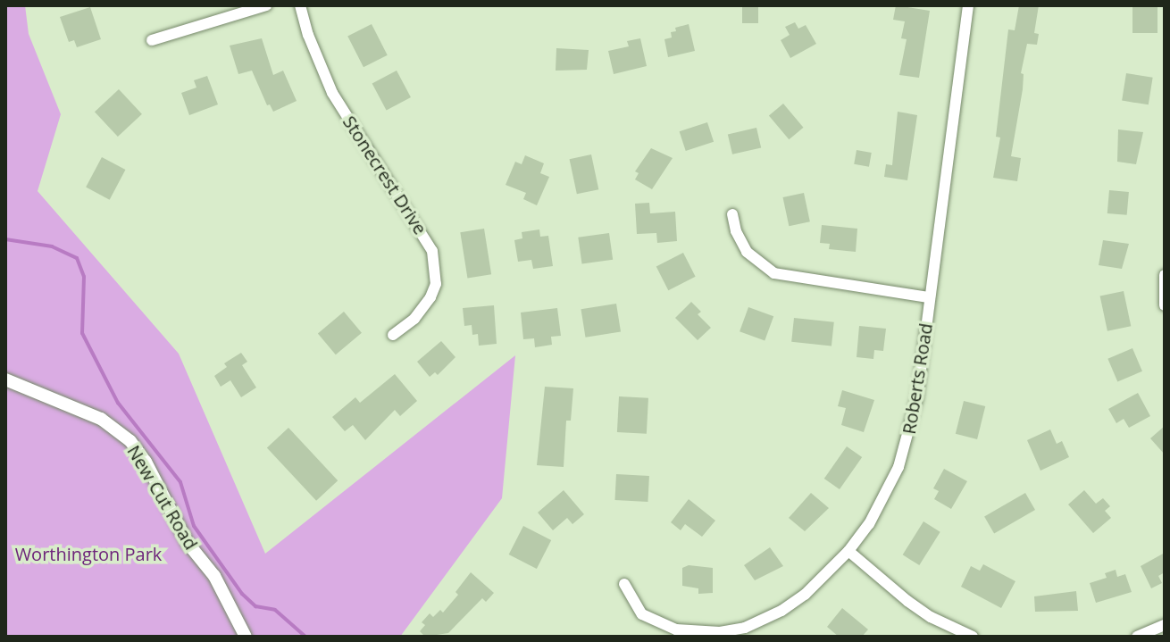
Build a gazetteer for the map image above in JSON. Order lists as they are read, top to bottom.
{
  "streets": {
    "street": ["Stonecrest Drive", "Roberts Road", "New Cut Road"]
  },
  "parks": ["Worthington Park"]
}
